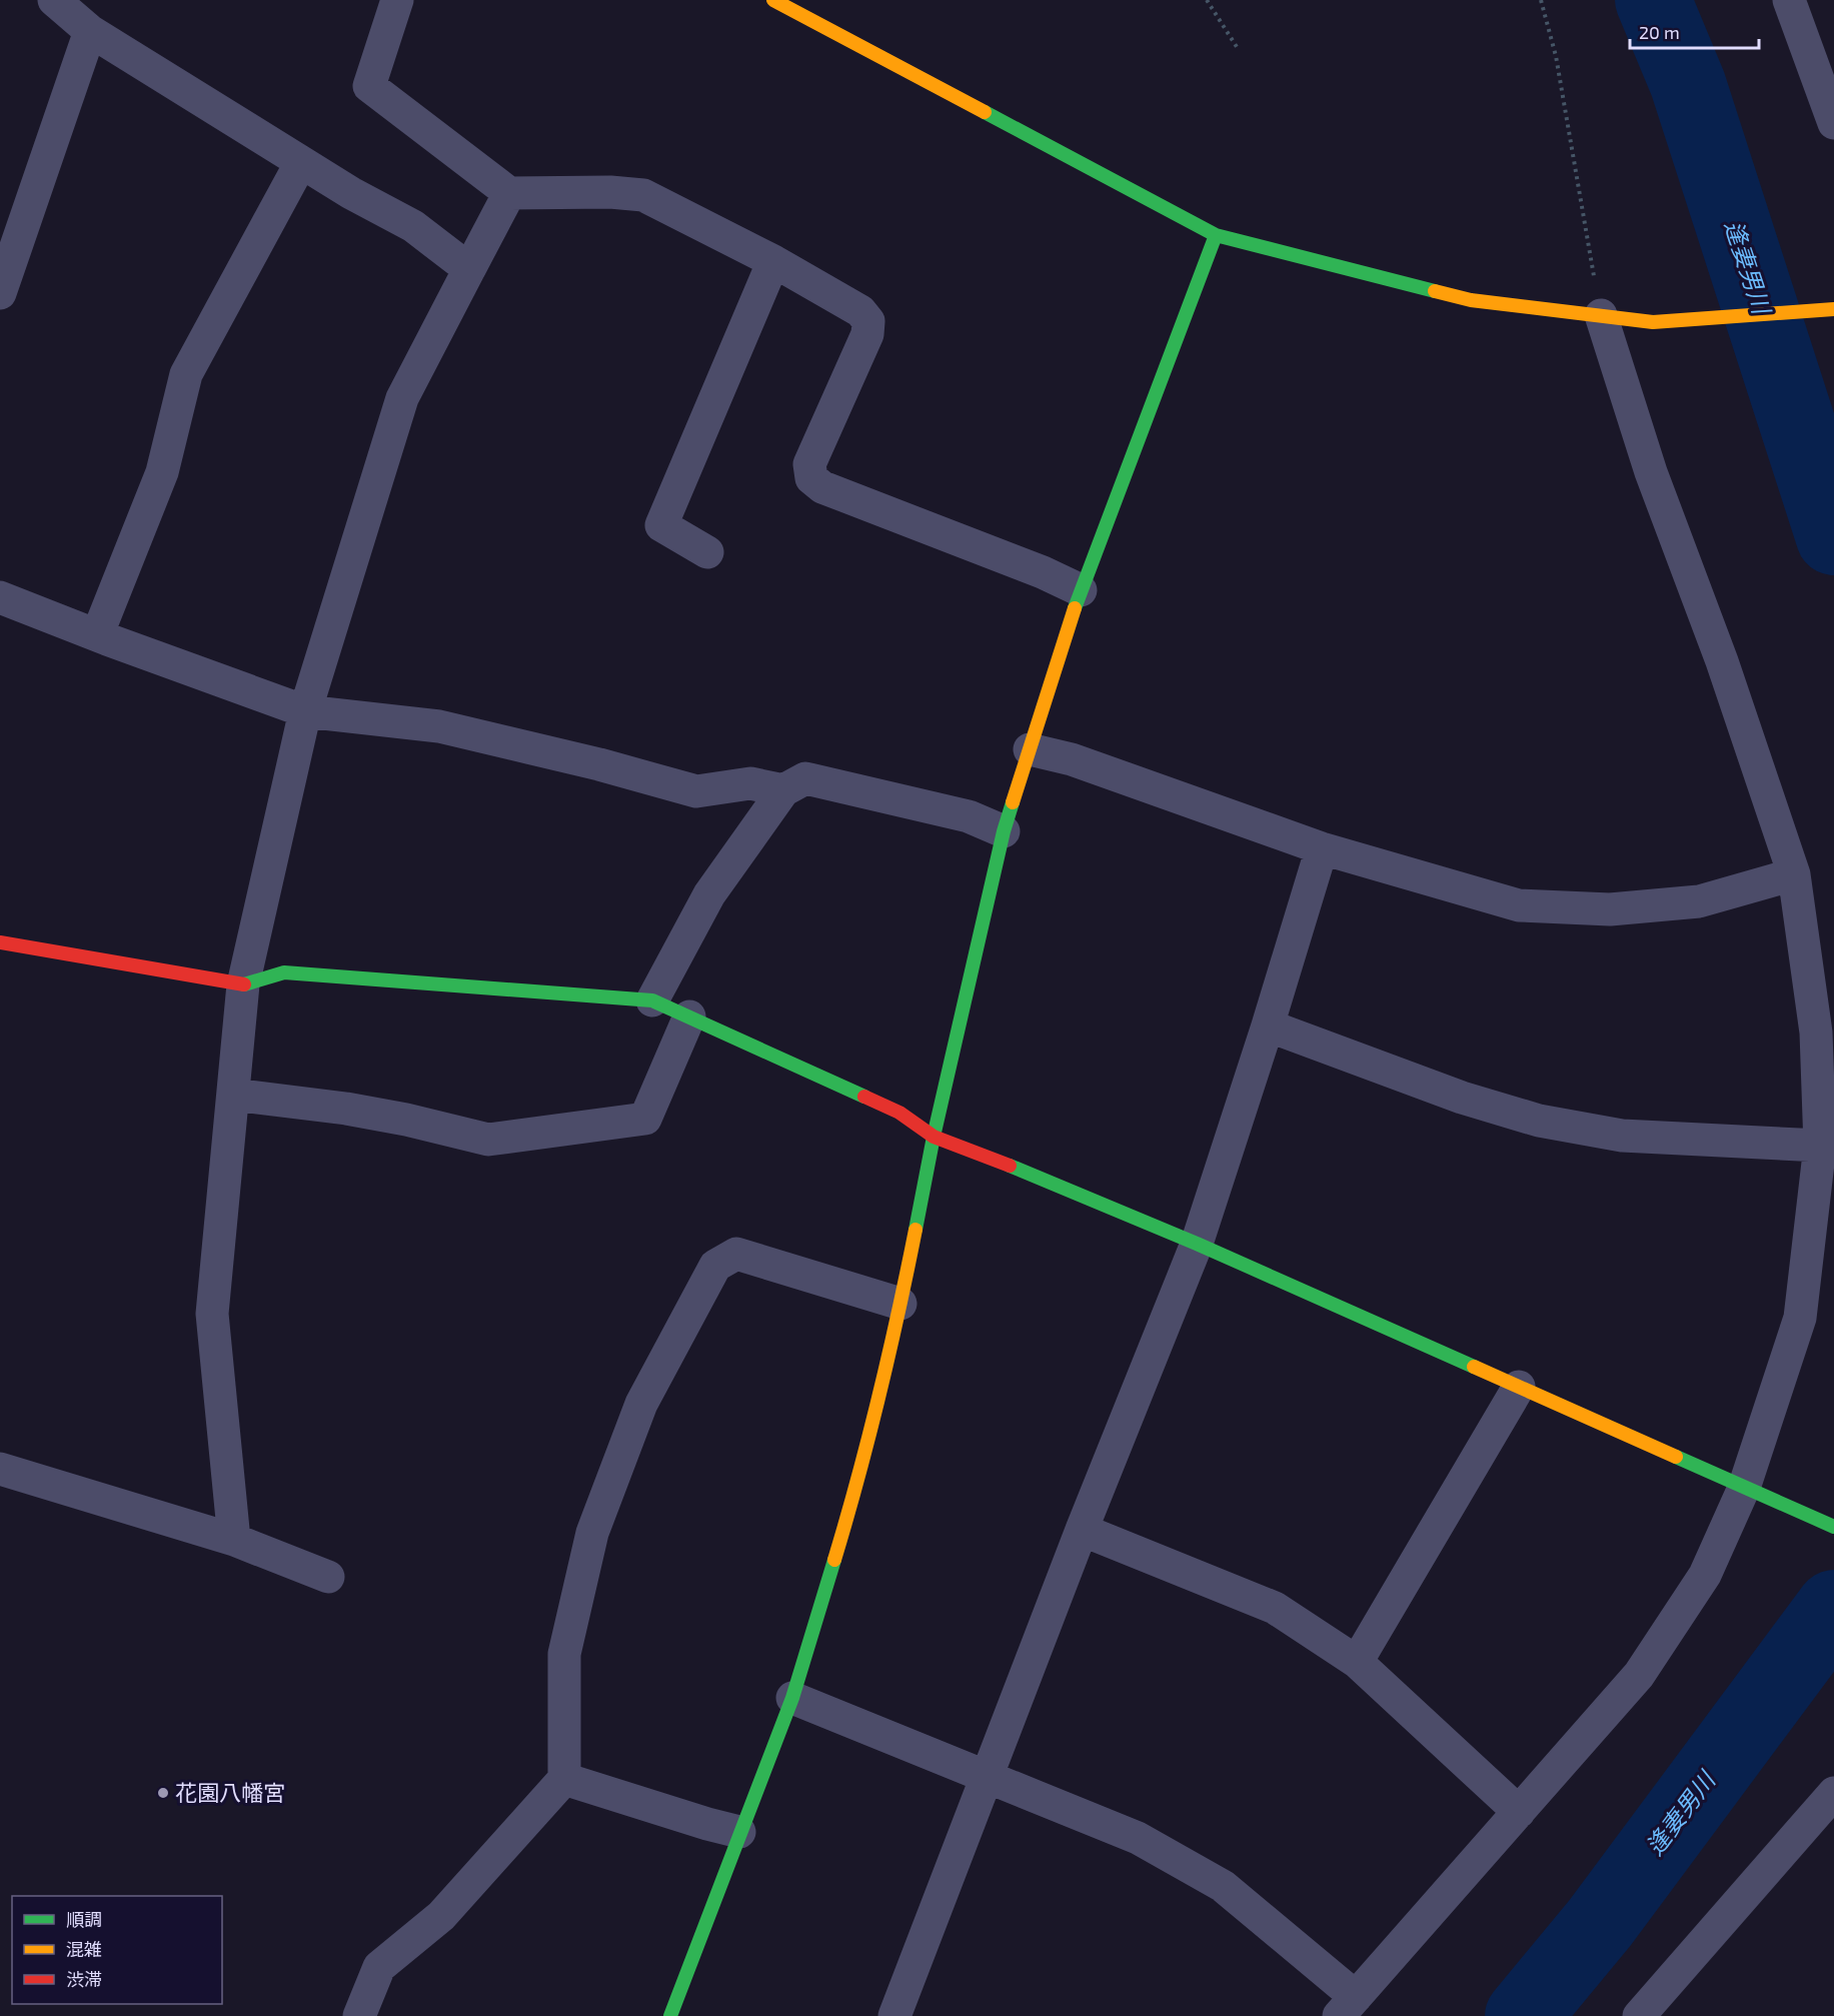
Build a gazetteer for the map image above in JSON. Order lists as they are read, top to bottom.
{
  "water": ["逢妻男川"],
  "places": ["花園八幡宮"],
  "legend": ["順調", "混雑", "渋滞"],
  "scale_bar": "20 m"
}
